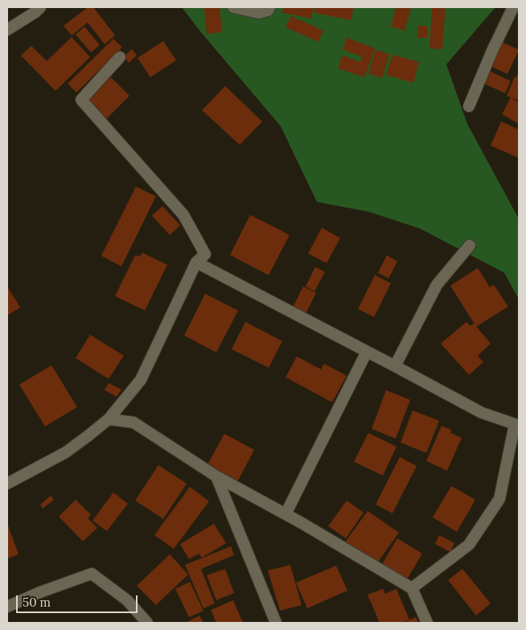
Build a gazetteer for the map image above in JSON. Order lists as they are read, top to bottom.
{
  "scale_bar": "50 m"
}
